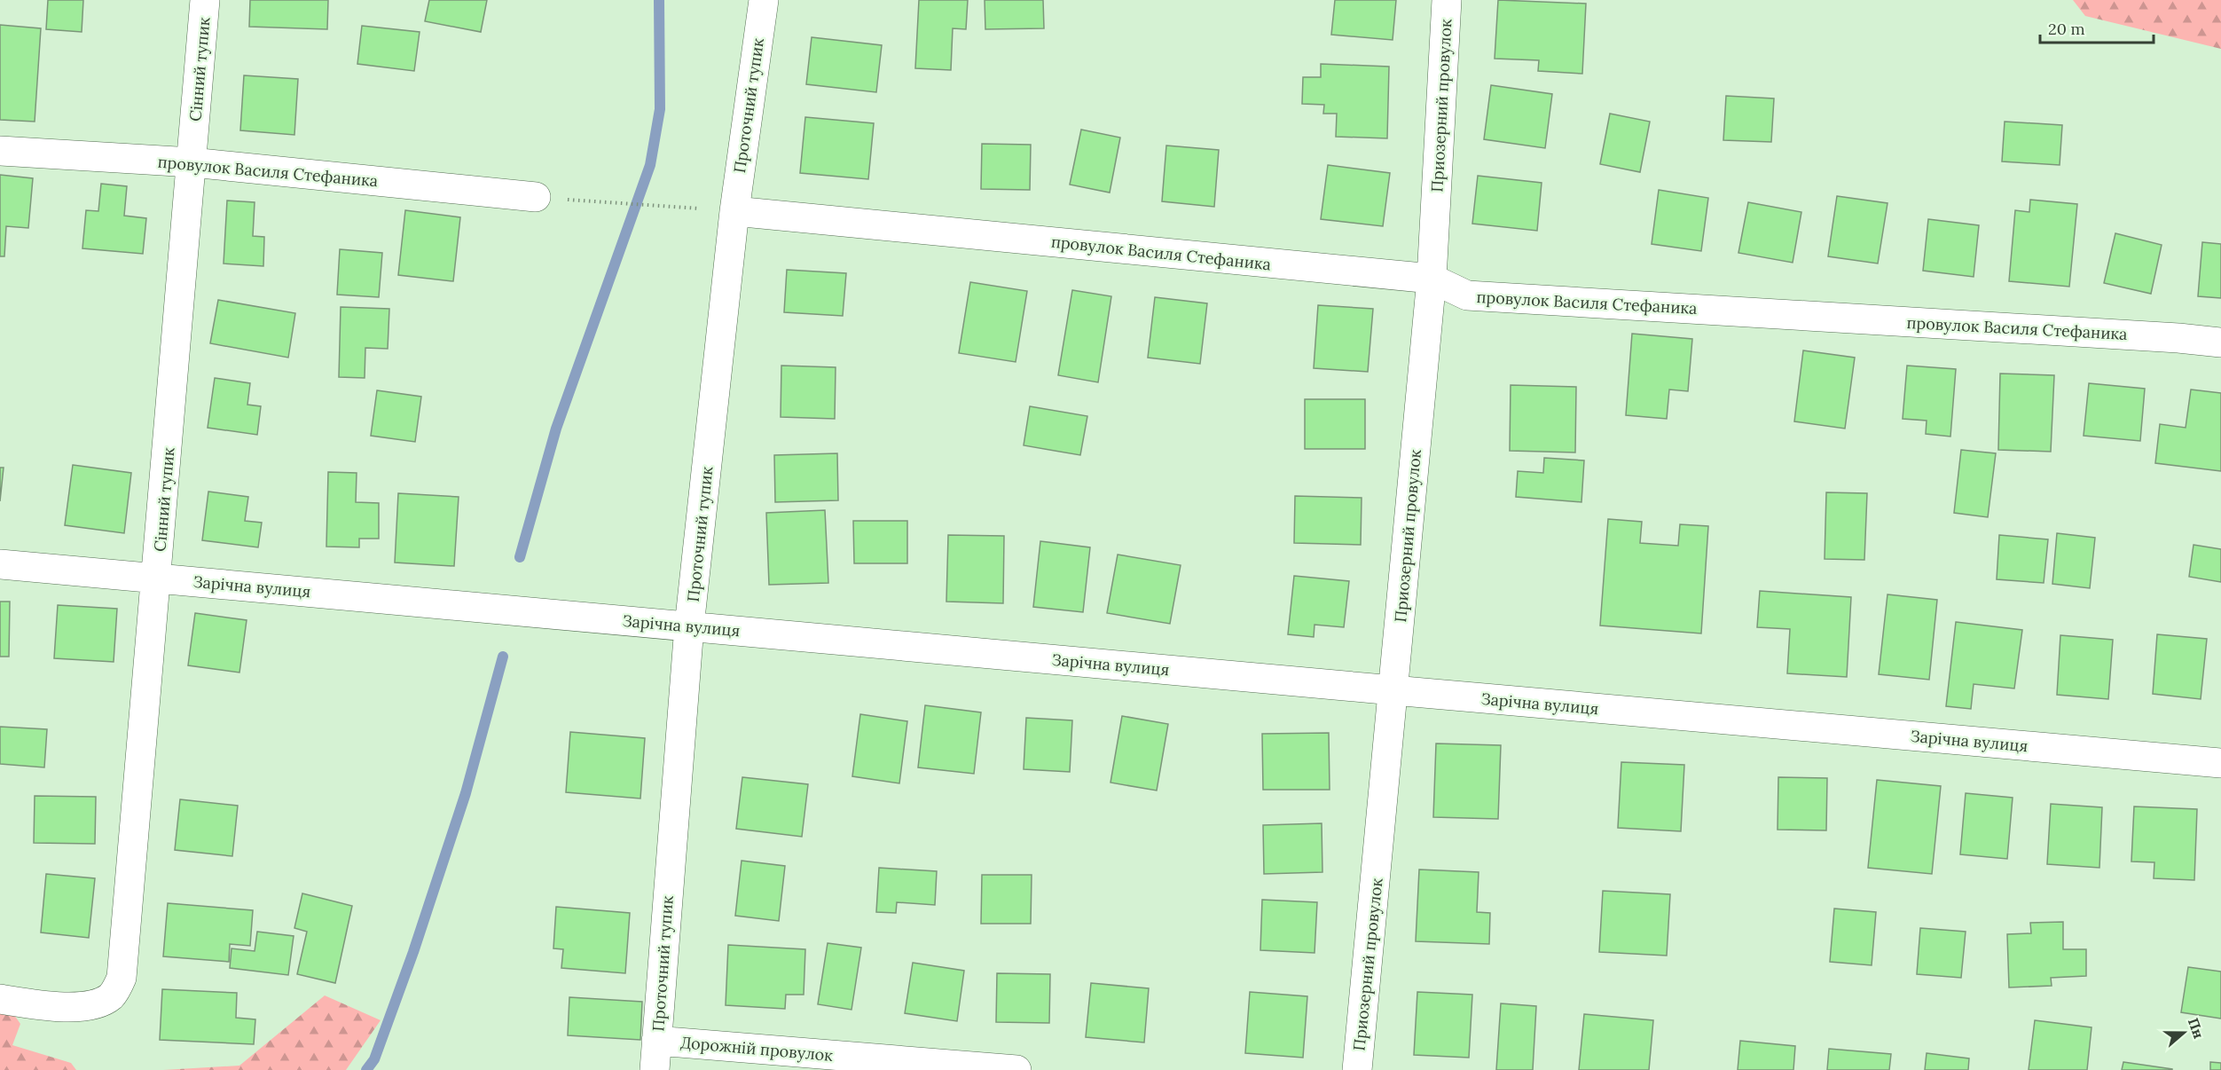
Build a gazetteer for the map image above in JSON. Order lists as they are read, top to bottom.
{
  "streets": {
    "street": [
      "Сінний тупик",
      "Проточний тупик",
      "Приозерний провулок",
      "провулок Василя Стефаника",
      "Зарічна вулиця",
      "Дорожній провулок"
    ]
  },
  "crossings": [
    ["Сінний тупик", "провулок Василя Стефаника"],
    ["Сінний тупик", "Зарічна вулиця"],
    ["Проточний тупик", "провулок Василя Стефаника"],
    ["Проточний тупик", "Зарічна вулиця"],
    ["Проточний тупик", "Дорожній провулок"],
    ["Приозерний провулок", "провулок Василя Стефаника"],
    ["Приозерний провулок", "Зарічна вулиця"]
  ],
  "scale_bar": "20 m",
  "north": "right"
}
